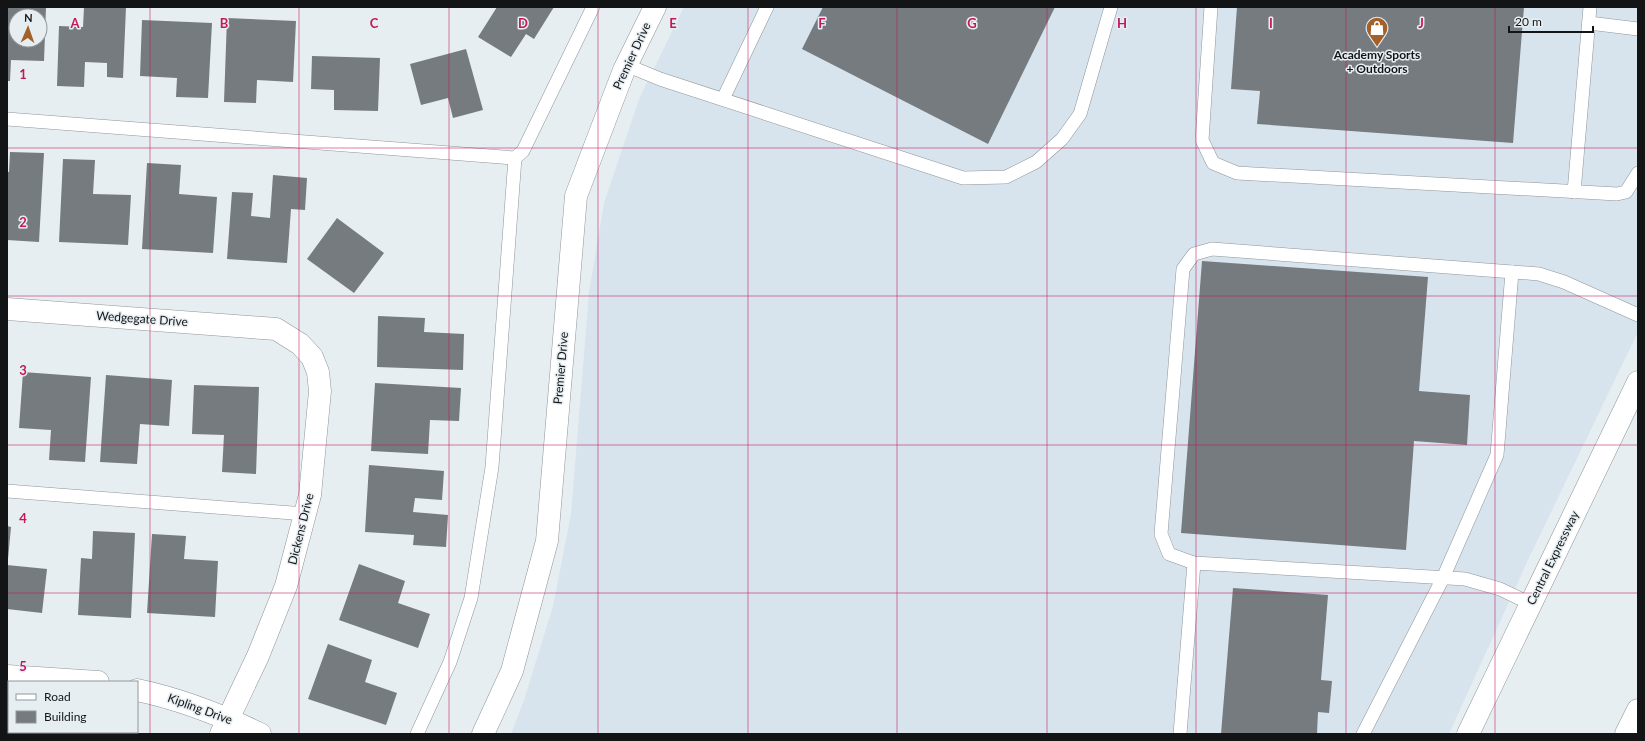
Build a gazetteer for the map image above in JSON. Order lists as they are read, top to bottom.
{
  "streets": {
    "main road": [
      "Premier Drive",
      "Wedgegate Drive",
      "Dickens Drive",
      "Central Expressway",
      "Kipling Drive"
    ]
  },
  "crossings": [
    ["Wedgegate Drive", "Dickens Drive"],
    ["Dickens Drive", "Kipling Drive"]
  ],
  "places": {
    "shop": ["Academy Sports + Outdoors"]
  },
  "legend": ["Road", "Building"],
  "scale_bar": "20 m",
  "north": "top",
  "grid": {
    "columns": [
      "A",
      "B",
      "C",
      "D",
      "E",
      "F",
      "G",
      "H",
      "I",
      "J"
    ],
    "rows": [
      "1",
      "2",
      "3",
      "4",
      "5"
    ]
  }
}
